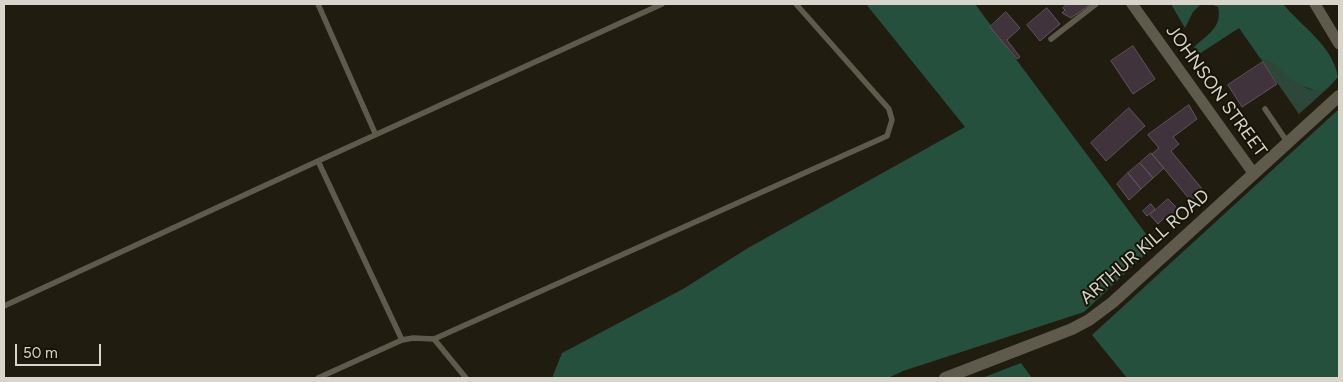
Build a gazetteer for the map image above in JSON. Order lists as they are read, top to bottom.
{
  "streets": {
    "street": ["JOHNSON STREET", "ARTHUR KILL ROAD"]
  },
  "crossings": [
    ["JOHNSON STREET", "ARTHUR KILL ROAD"]
  ],
  "scale_bar": "50 m"
}
